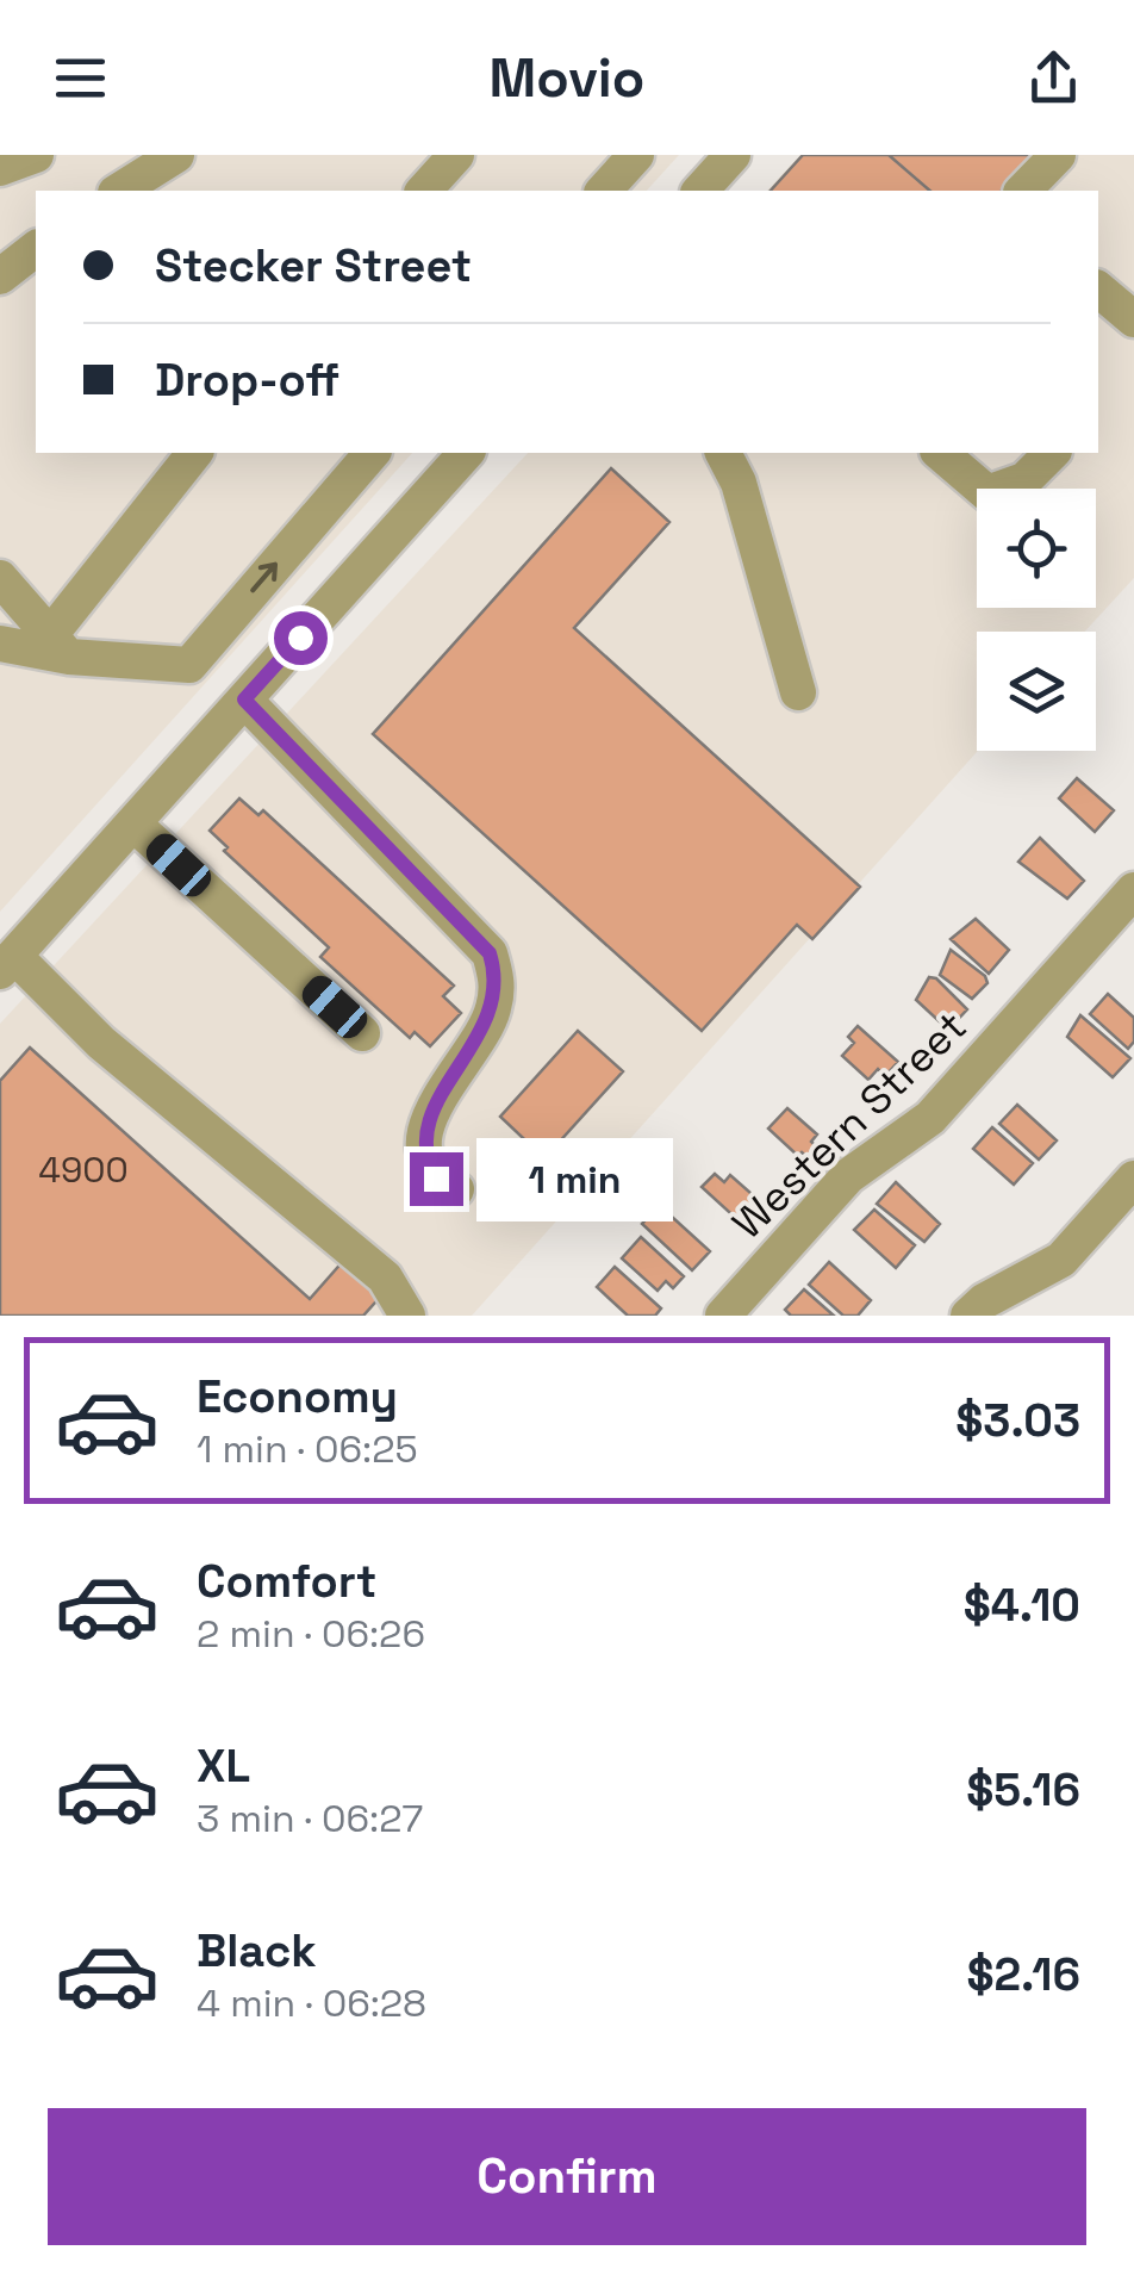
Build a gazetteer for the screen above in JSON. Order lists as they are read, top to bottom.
{
  "streets": {
    "street": ["Western Street"]
  },
  "house_numbers": ["4900"],
  "page": {
    "header": "Movio",
    "banner": ["Stecker Street", "Drop-off"],
    "bubble": "1 min",
    "list": [
      {
        "name": "Economy",
        "note": "1 min · 06:25",
        "value": "$3.03"
      },
      {
        "name": "Comfort",
        "note": "2 min · 06:26",
        "value": "$4.10"
      },
      {
        "name": "XL",
        "note": "3 min · 06:27",
        "value": "$5.16"
      },
      {
        "name": "Black",
        "note": "4 min · 06:28",
        "value": "$2.16"
      }
    ],
    "buttons": "Confirm"
  }
}
